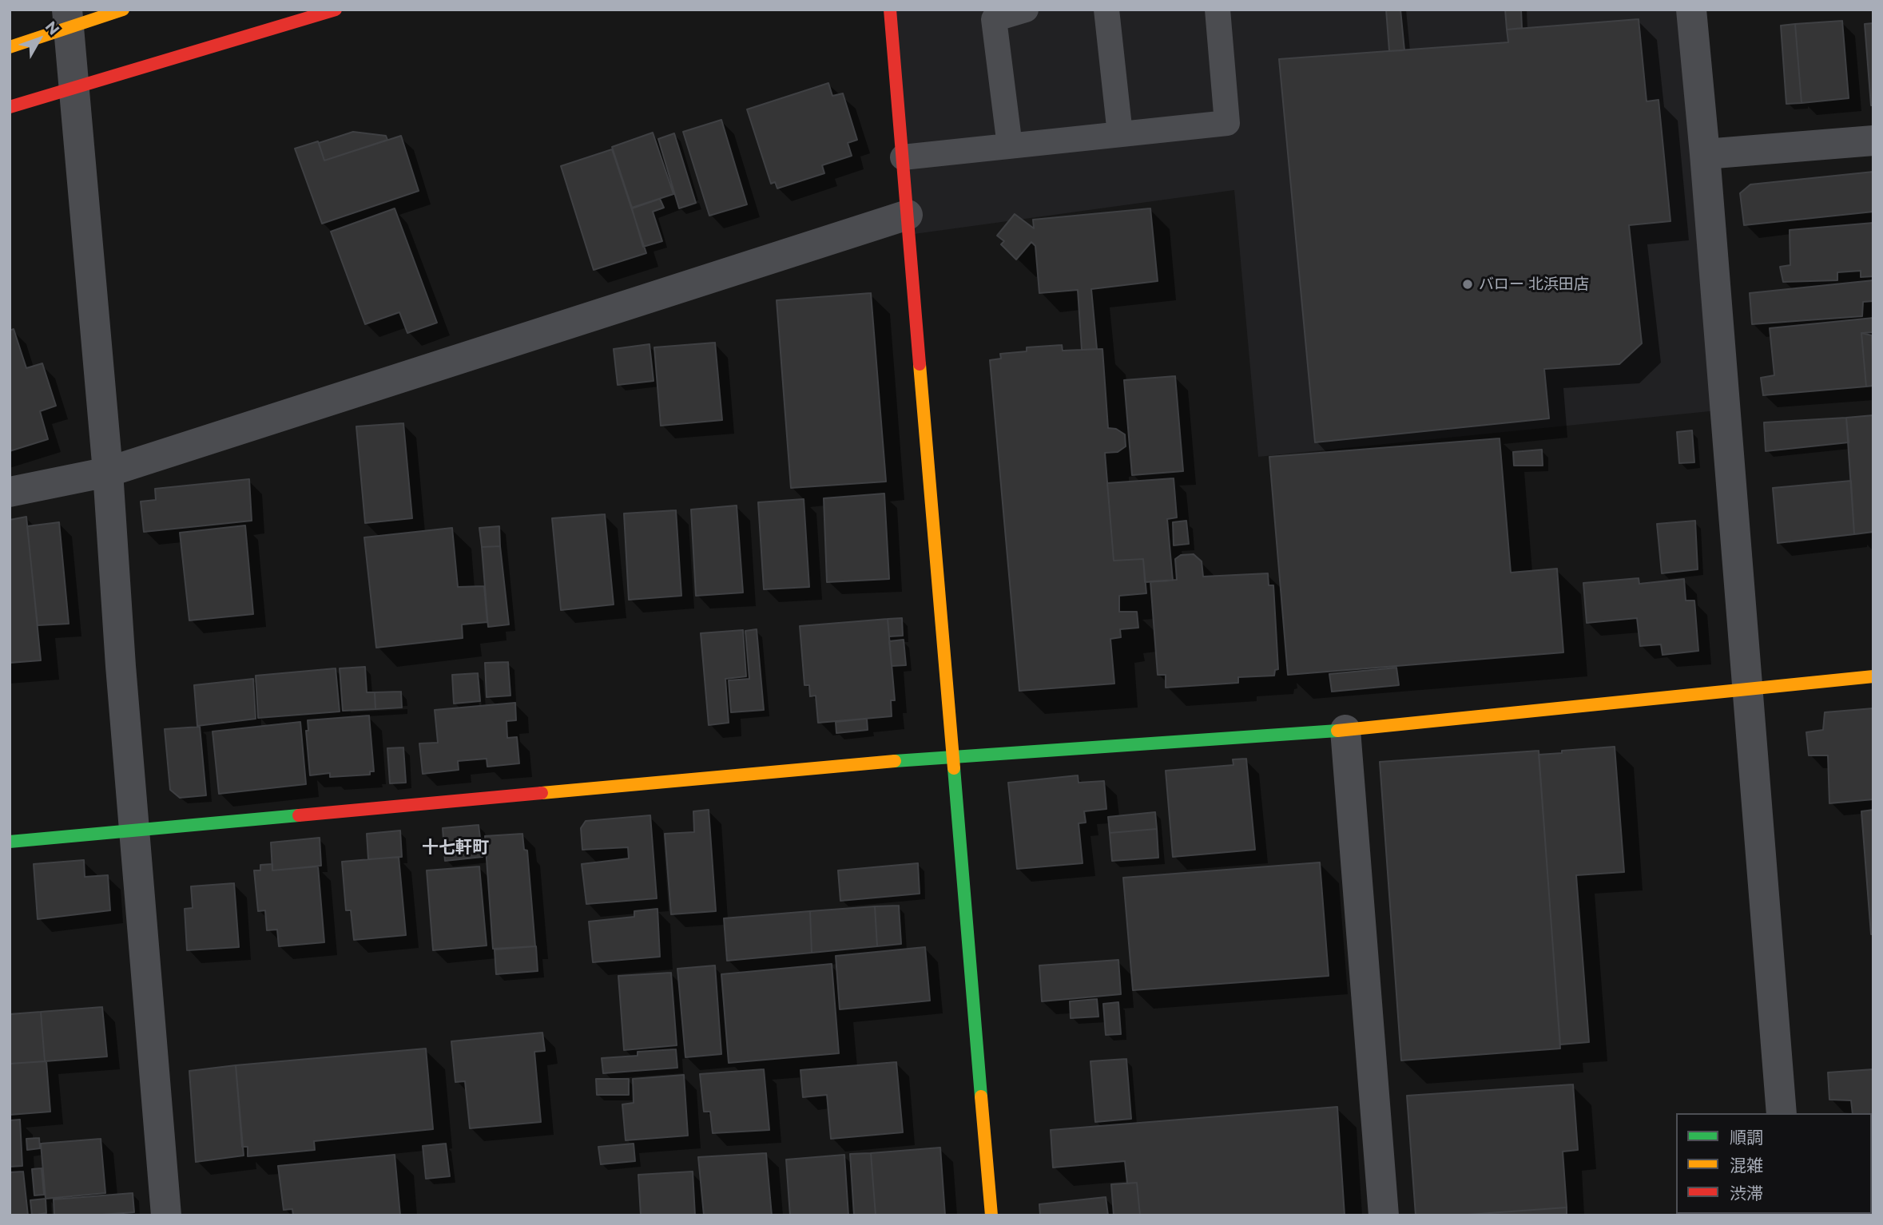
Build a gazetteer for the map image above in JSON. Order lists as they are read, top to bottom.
{
  "districts": ["十七軒町"],
  "places": ["バロー 北浜田店"],
  "legend": ["順調", "混雑", "渋滞"],
  "north": "top right"
}
